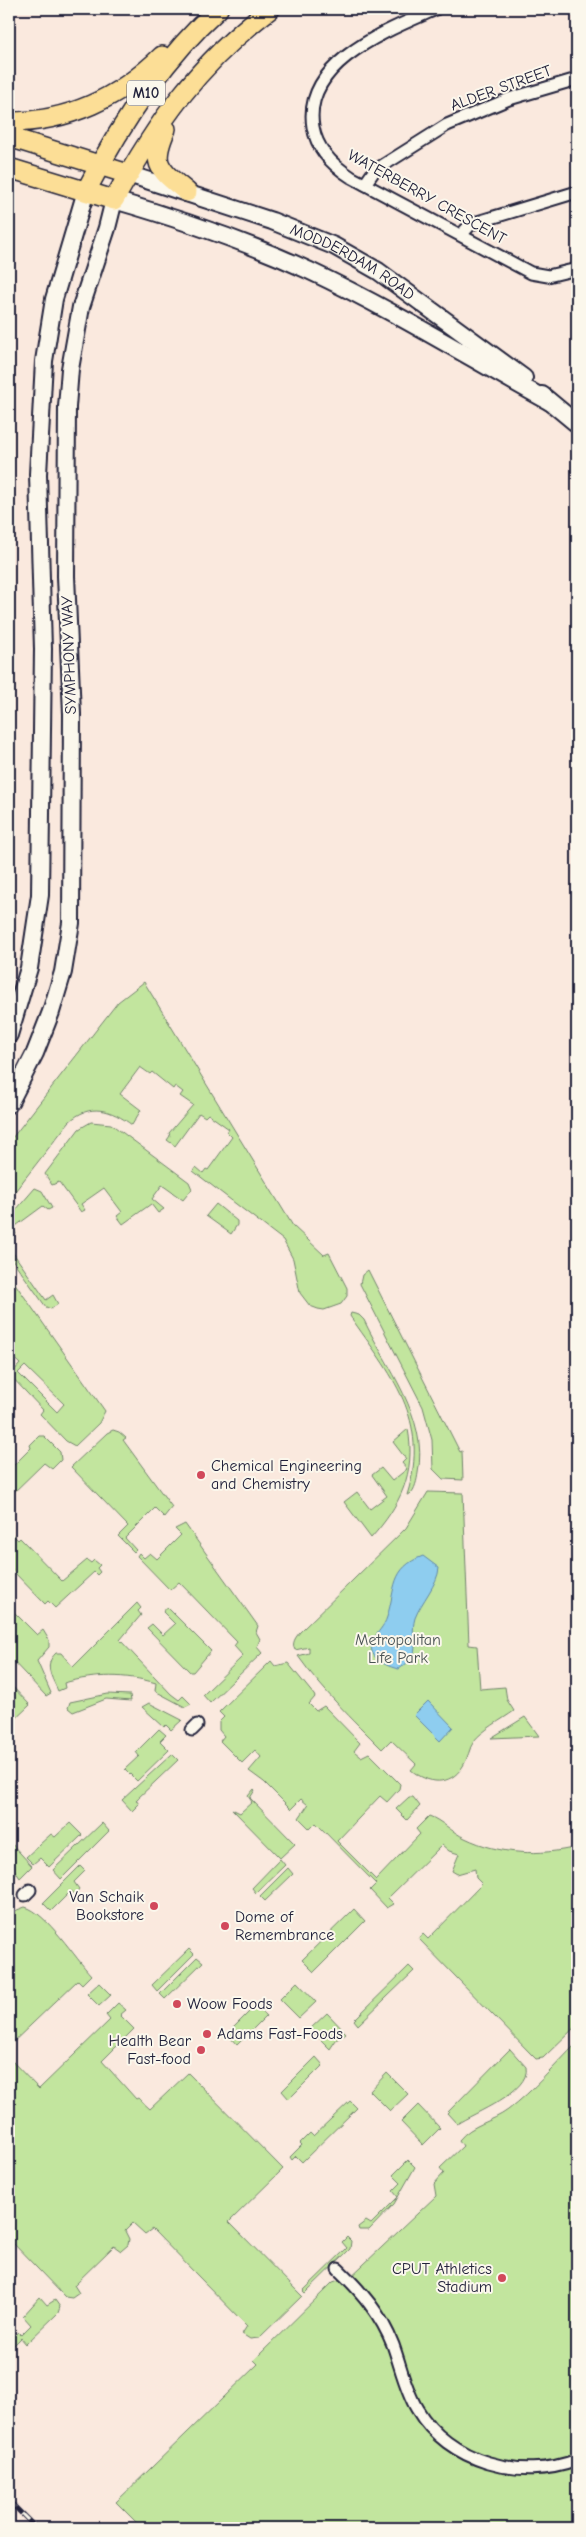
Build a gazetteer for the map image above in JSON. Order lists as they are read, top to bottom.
{
  "streets": {
    "main road": ["M10", "MODDERDAM ROAD", "SYMPHONY WAY"],
    "street": ["ALDER STREET", "WATERBERRY CRESCENT"]
  },
  "crossings": [
    ["ALDER STREET", "WATERBERRY CRESCENT"],
    ["M10", "MODDERDAM ROAD"],
    ["M10", "SYMPHONY WAY"],
    ["MODDERDAM ROAD", "SYMPHONY WAY"]
  ],
  "parks": ["Metropolitan Life Park"],
  "places": [
    "Chemical Engineering and Chemistry",
    "Van Schaik Bookstore",
    "Dome of Remembrance",
    "Woow Foods",
    "Adams Fast-Foods",
    "Health Bear Fast-food",
    "CPUT Athletics Stadium"
  ]
}
